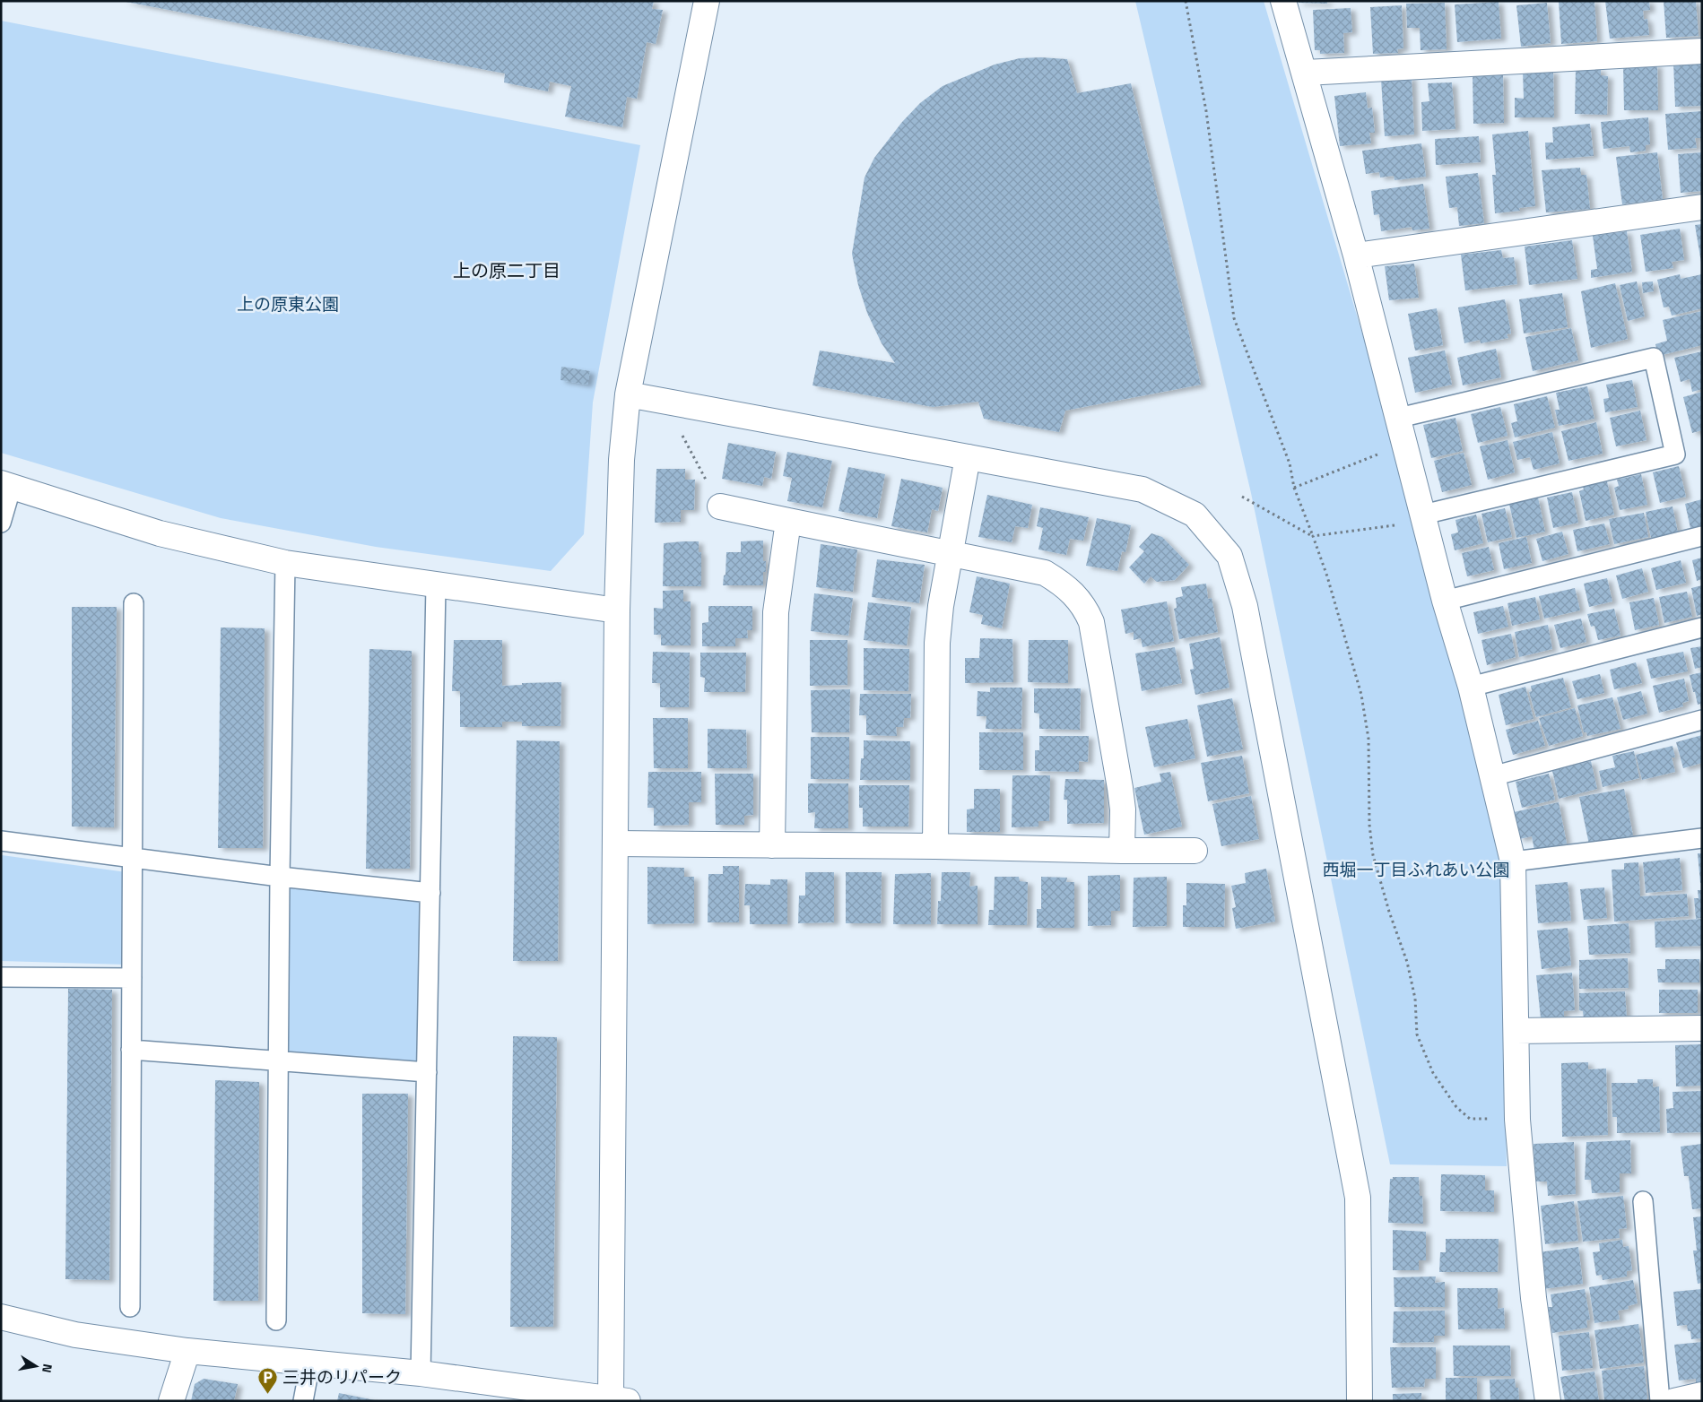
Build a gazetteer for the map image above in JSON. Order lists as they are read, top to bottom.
{
  "districts": ["上の原二丁目"],
  "parks": ["上の原東公園", "西堀一丁目ふれあい公園"],
  "places": {
    "parking": ["三井のリパーク"]
  },
  "north": "right"
}
